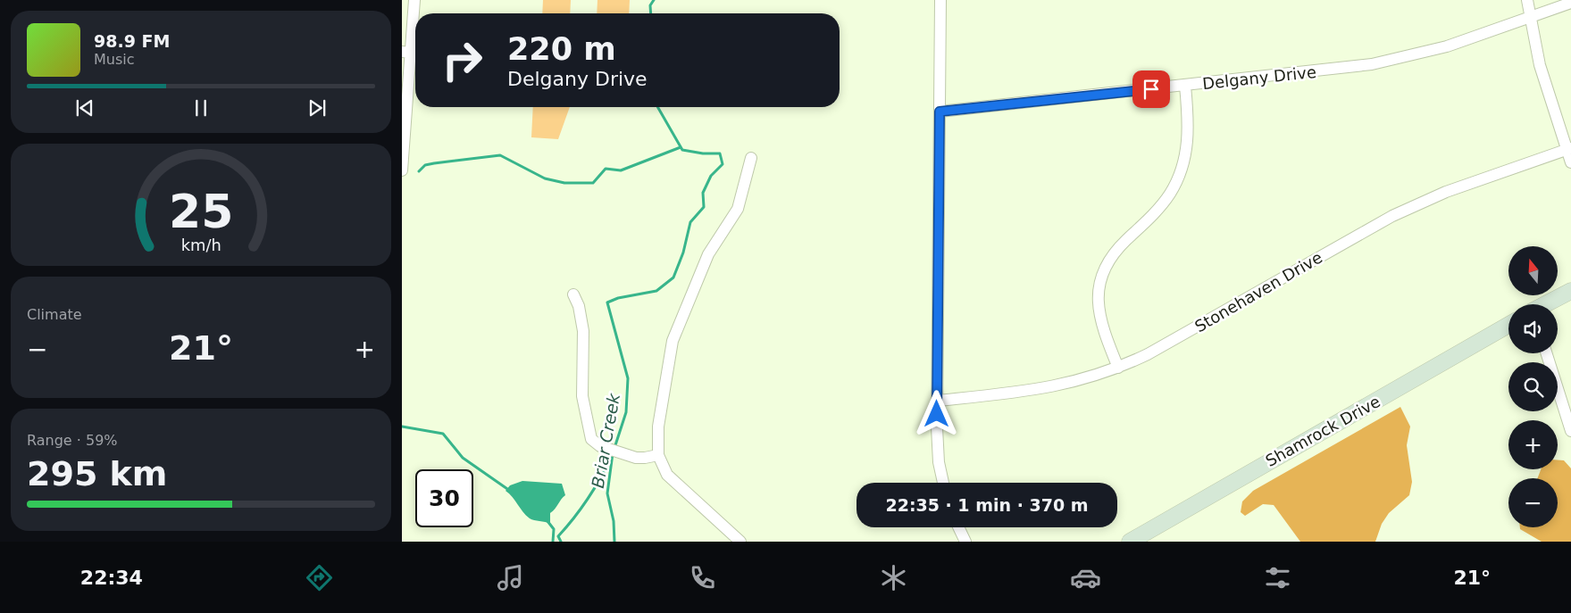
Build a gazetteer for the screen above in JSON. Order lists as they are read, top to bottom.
{
  "streets": {
    "street": ["Delgany Drive", "Stonehaven Drive", "Shamrock Drive"]
  },
  "water": ["Briar Creek"],
  "north": "top",
  "page": {
    "turn": ["220 m", "Delgany Drive"],
    "song": ["98.9 FM", "Music"],
    "map_buttons": ["+", "−"],
    "tile": [
      "Climate",
      ["Range · 59%", "295 km"]
    ],
    "heat": ["−", "21°", "+"],
    "limit": "30",
    "trip": "22:35 · 1 min · 370 m",
    "tabs": ["22:34", "21°"],
    "gauge": ["25", "km/h"]
  }
}
